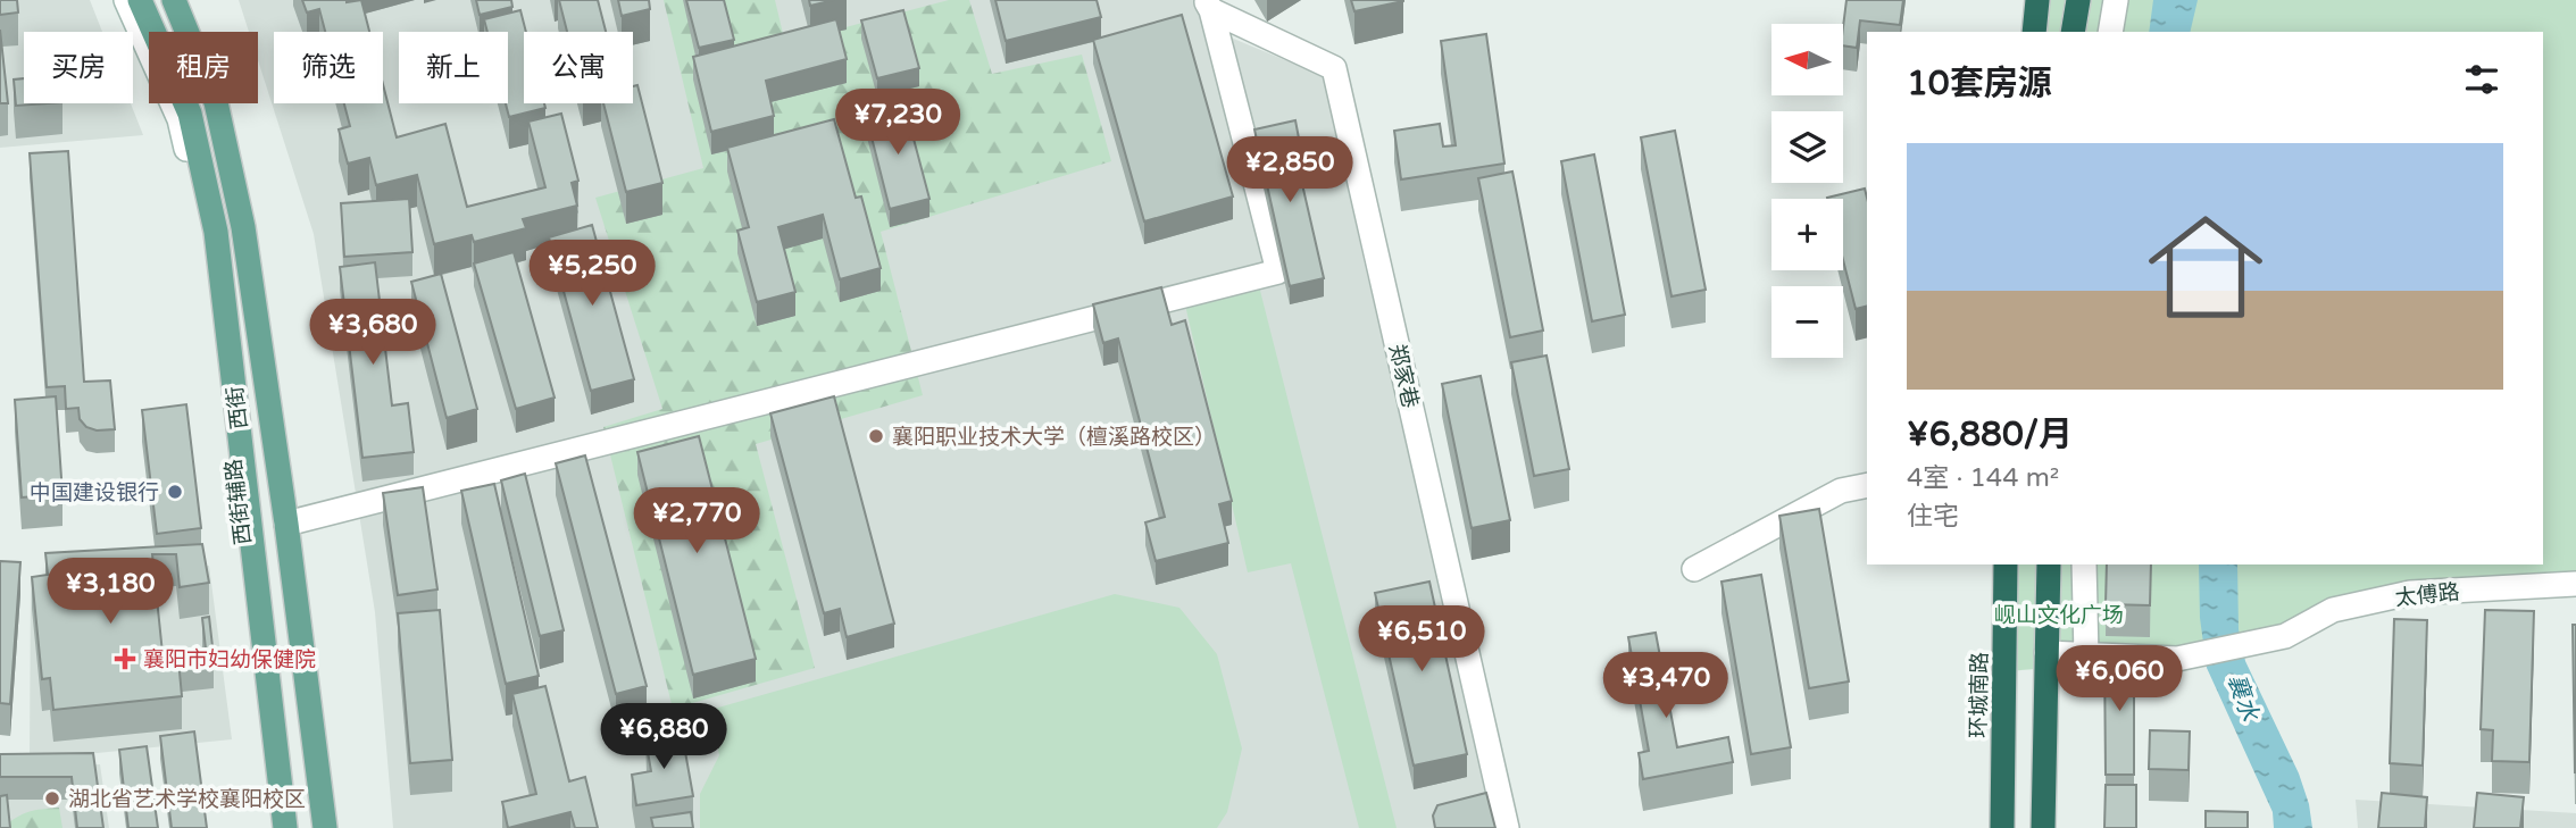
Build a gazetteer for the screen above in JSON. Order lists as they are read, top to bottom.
{
  "streets": {
    "highway": ["环城南路"],
    "main road": ["西街"],
    "street": ["郑家巷", "西街辅路", "太傅路"]
  },
  "water": ["襄水"],
  "parks": ["岘山文化广场"],
  "places": {
    "other": ["襄阳职业技术大学（檀溪路校区）", "中国建设银行", "湖北省艺术学校襄阳校区"],
    "health": ["襄阳市妇幼保健院"]
  },
  "north": "left",
  "page": {
    "map_buttons": ["+", "−"],
    "chip": [
      "买房",
      "租房",
      "筛选",
      "新上",
      "公寓"
    ],
    "heading": "10套房源",
    "price": [
      "¥7,230",
      "¥2,850",
      "¥5,250",
      "¥3,680",
      "¥2,770",
      "¥3,180",
      "¥6,510",
      "¥6,060",
      "¥3,470",
      "¥6,880"
    ],
    "list": [
      {
        "name": "¥6,880/月",
        "note": "4室 · 144 m² · 住宅"
      }
    ]
  }
}
